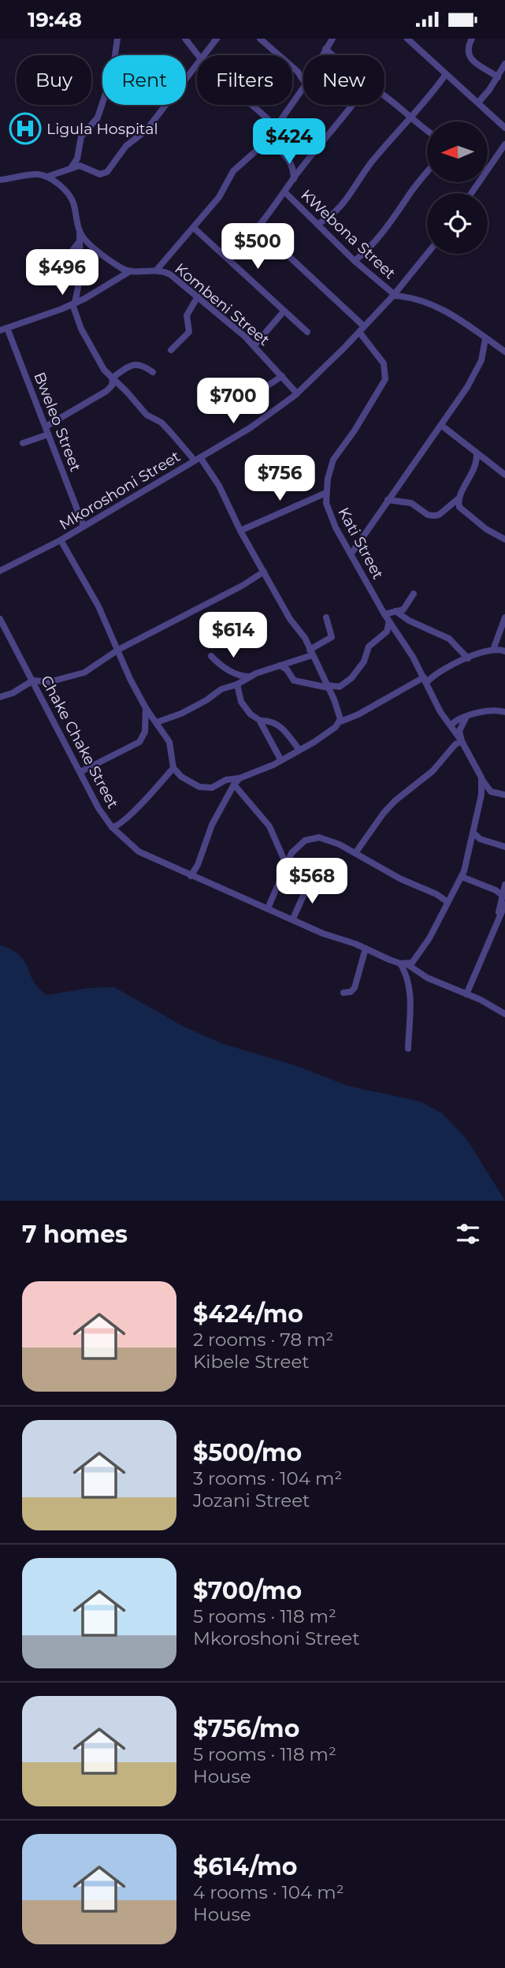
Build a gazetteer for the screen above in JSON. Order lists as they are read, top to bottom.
{
  "streets": {
    "street": [
      "KWebona Street",
      "Kombeni Street",
      "Bweleo Street",
      "Mkoroshoni Street",
      "Kati Street",
      "Chake Chake Street"
    ]
  },
  "crossings": [
    ["KWebona Street", "Mkoroshoni Street"],
    ["Kombeni Street", "Mkoroshoni Street"],
    ["Bweleo Street", "Mkoroshoni Street"],
    ["Mkoroshoni Street", "Kati Street"]
  ],
  "places": {
    "hospital": ["Ligula Hospital"]
  },
  "north": "left",
  "page": {
    "status": "19:48",
    "chip": [
      "Buy",
      "Rent",
      "Filters",
      "New"
    ],
    "price": [
      "$424",
      "$500",
      "$496",
      "$700",
      "$756",
      "$614",
      "$568"
    ],
    "heading": "7 homes",
    "list": [
      {
        "name": "$424/mo",
        "note": "2 rooms · 78 m² · Kibele Street"
      },
      {
        "name": "$500/mo",
        "note": "3 rooms · 104 m² · Jozani Street"
      },
      {
        "name": "$700/mo",
        "note": "5 rooms · 118 m² · Mkoroshoni Street"
      },
      {
        "name": "$756/mo",
        "note": "5 rooms · 118 m² · House"
      },
      {
        "name": "$614/mo",
        "note": "4 rooms · 104 m² · House"
      }
    ]
  }
}
